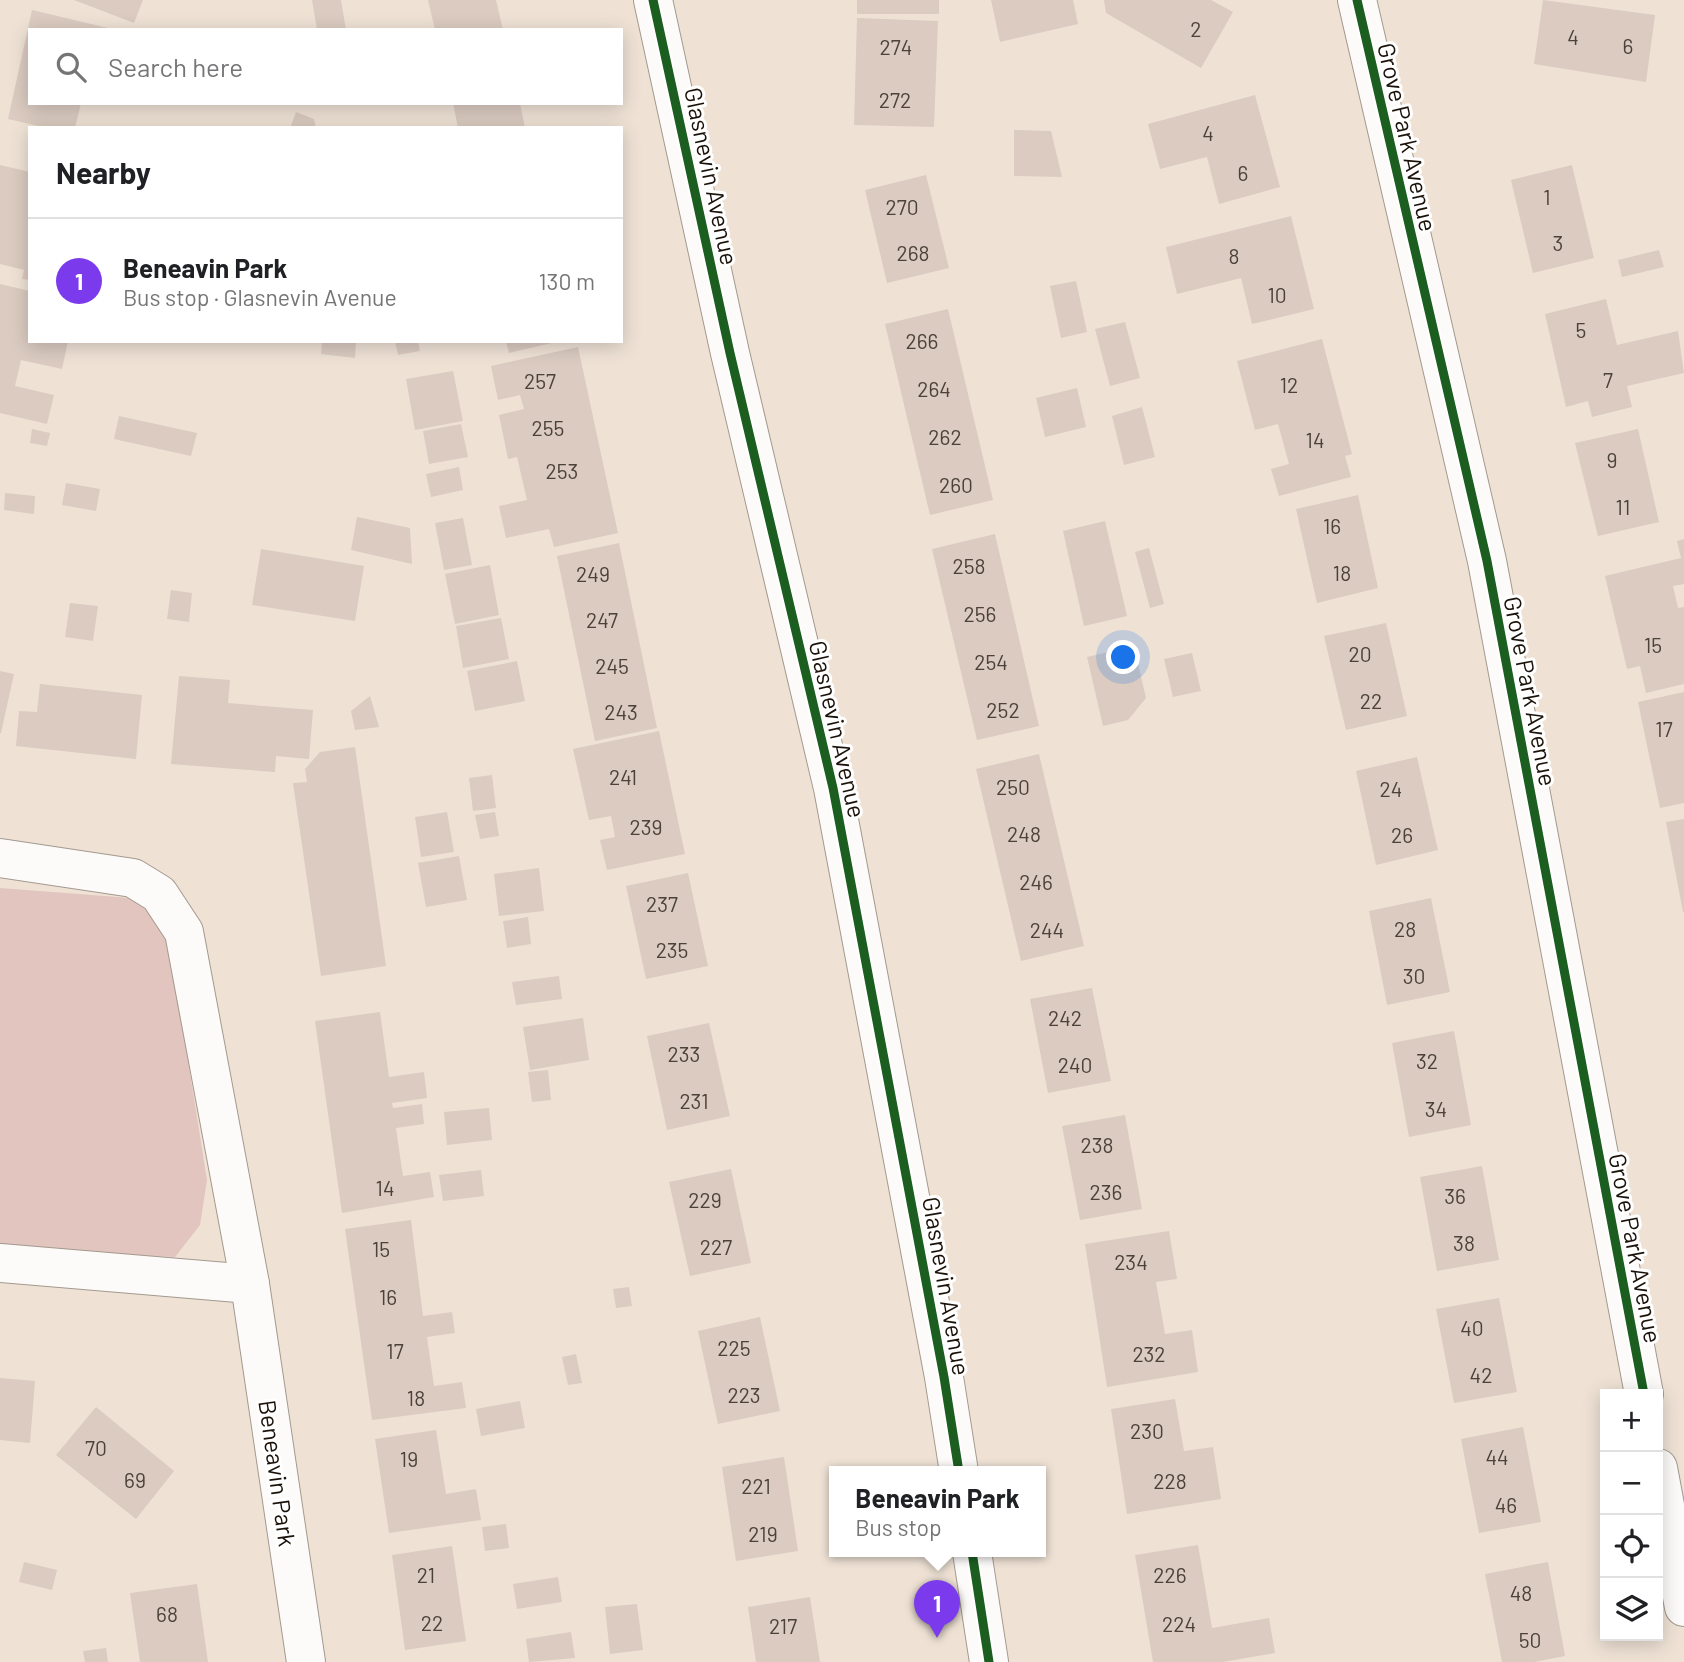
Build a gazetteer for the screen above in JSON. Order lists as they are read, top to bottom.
{
  "streets": {
    "street": ["Grove Park Avenue", "Glasnevin Avenue", "Beneavin Park"]
  },
  "house_numbers": [
    "2",
    "4",
    "6",
    "274",
    "272",
    "4",
    "6",
    "1",
    "270",
    "3",
    "268",
    "8",
    "10",
    "5",
    "266",
    "7",
    "257",
    "12",
    "264",
    "255",
    "262",
    "14",
    "9",
    "253",
    "260",
    "11",
    "16",
    "258",
    "18",
    "249",
    "256",
    "247",
    "15",
    "20",
    "254",
    "245",
    "22",
    "252",
    "243",
    "17",
    "241",
    "250",
    "24",
    "239",
    "248",
    "26",
    "246",
    "237",
    "28",
    "244",
    "235",
    "30",
    "242",
    "233",
    "32",
    "240",
    "231",
    "34",
    "238",
    "14",
    "236",
    "36",
    "229",
    "38",
    "227",
    "15",
    "234",
    "16",
    "40",
    "225",
    "17",
    "232",
    "42",
    "223",
    "18",
    "230",
    "70",
    "44",
    "19",
    "69",
    "228",
    "221",
    "46",
    "219",
    "21",
    "226",
    "48",
    "68",
    "22",
    "224",
    "217",
    "50"
  ],
  "page": {
    "search": "Search here",
    "heading": "Nearby",
    "list": [
      {
        "mark": "1",
        "name": "Beneavin Park",
        "note": "Bus stop · Glasnevin Avenue",
        "value": "130 m"
      }
    ],
    "map_buttons": ["+", "−"],
    "popup": ["Beneavin Park", "Bus stop"],
    "pins": "1"
  }
}
